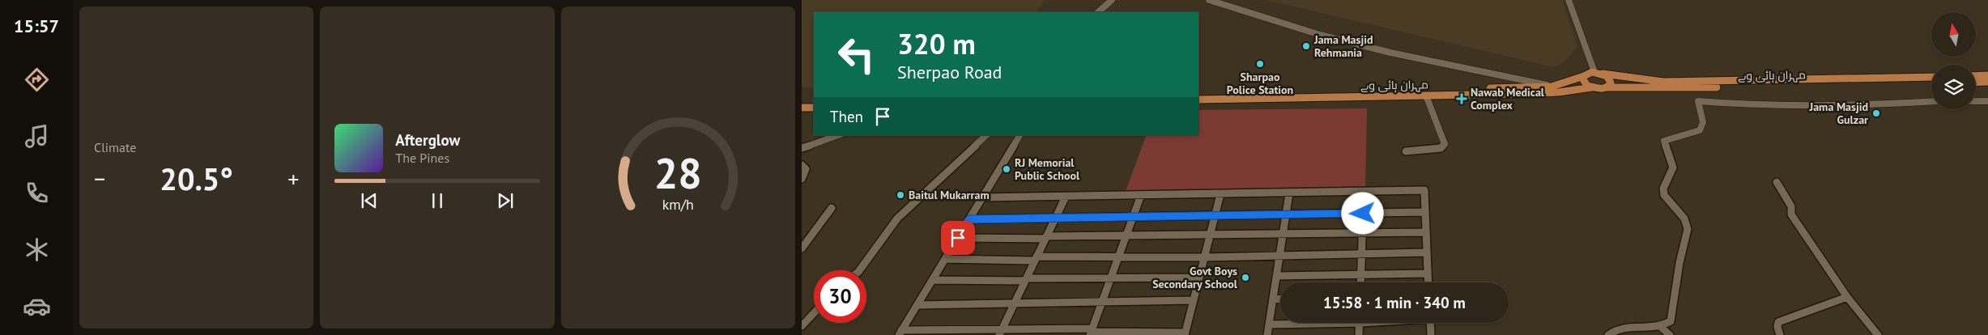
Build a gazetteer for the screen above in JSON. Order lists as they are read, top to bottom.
{
  "streets": {
    "main road": ["مہران ہائی وے"]
  },
  "places": {
    "other": [
      "Jama Masjid Rehmania",
      "Sharpao Police Station",
      "Jama Masjid Gulzar",
      "RJ Memorial Public School",
      "Baitul Mukarram",
      "Govt Boys Secondary School"
    ],
    "health": ["Nawab Medical Complex"]
  },
  "north": "top",
  "page": {
    "tabs": "15:57",
    "tile": "Climate",
    "turn": ["320 m", "Sherpao Road"],
    "then": "Then",
    "song": ["Afterglow", "The Pines"],
    "heat": ["−", "20.5°", "+"],
    "limit": "30",
    "trip": "15:58 · 1 min · 340 m",
    "gauge": ["28", "km/h"]
  }
}
